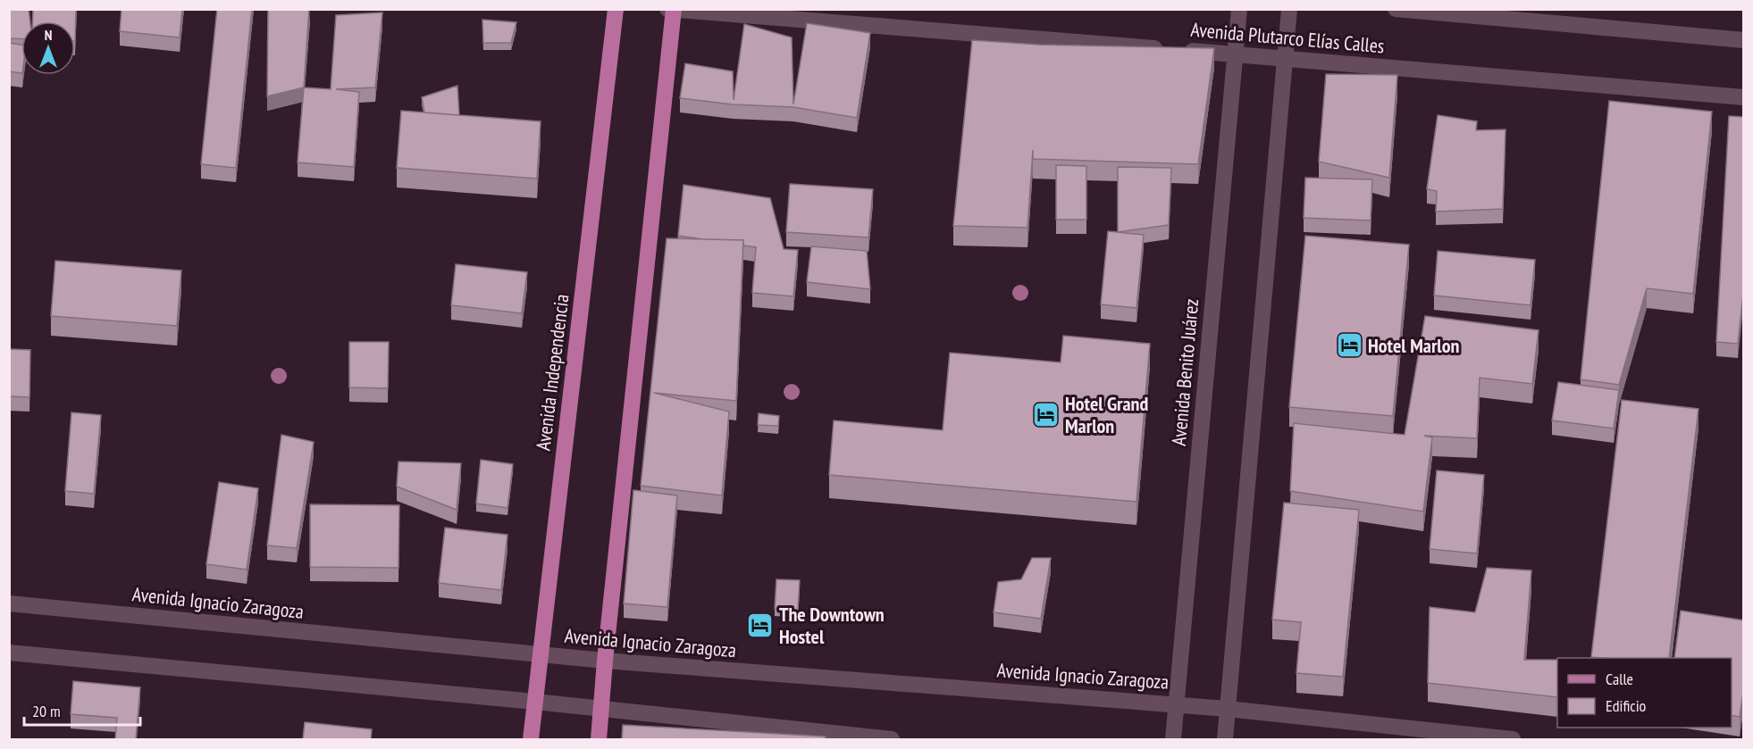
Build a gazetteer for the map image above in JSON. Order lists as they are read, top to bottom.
{
  "streets": {
    "main road": ["Avenida Independencia"],
    "street": ["Avenida Plutarco Elías Calles", "Avenida Benito Juárez", "Avenida Ignacio Zaragoza"]
  },
  "crossings": [
    ["Avenida Plutarco Elías Calles", "Avenida Benito Juárez"],
    ["Avenida Independencia", "Avenida Ignacio Zaragoza"],
    ["Avenida Benito Juárez", "Avenida Ignacio Zaragoza"]
  ],
  "places": {
    "hotel": ["Hotel Marlon", "Hotel Grand Marlon", "The Downtown Hostel"]
  },
  "legend": ["Calle", "Edificio"],
  "scale_bar": "20 m",
  "north": "top"
}
